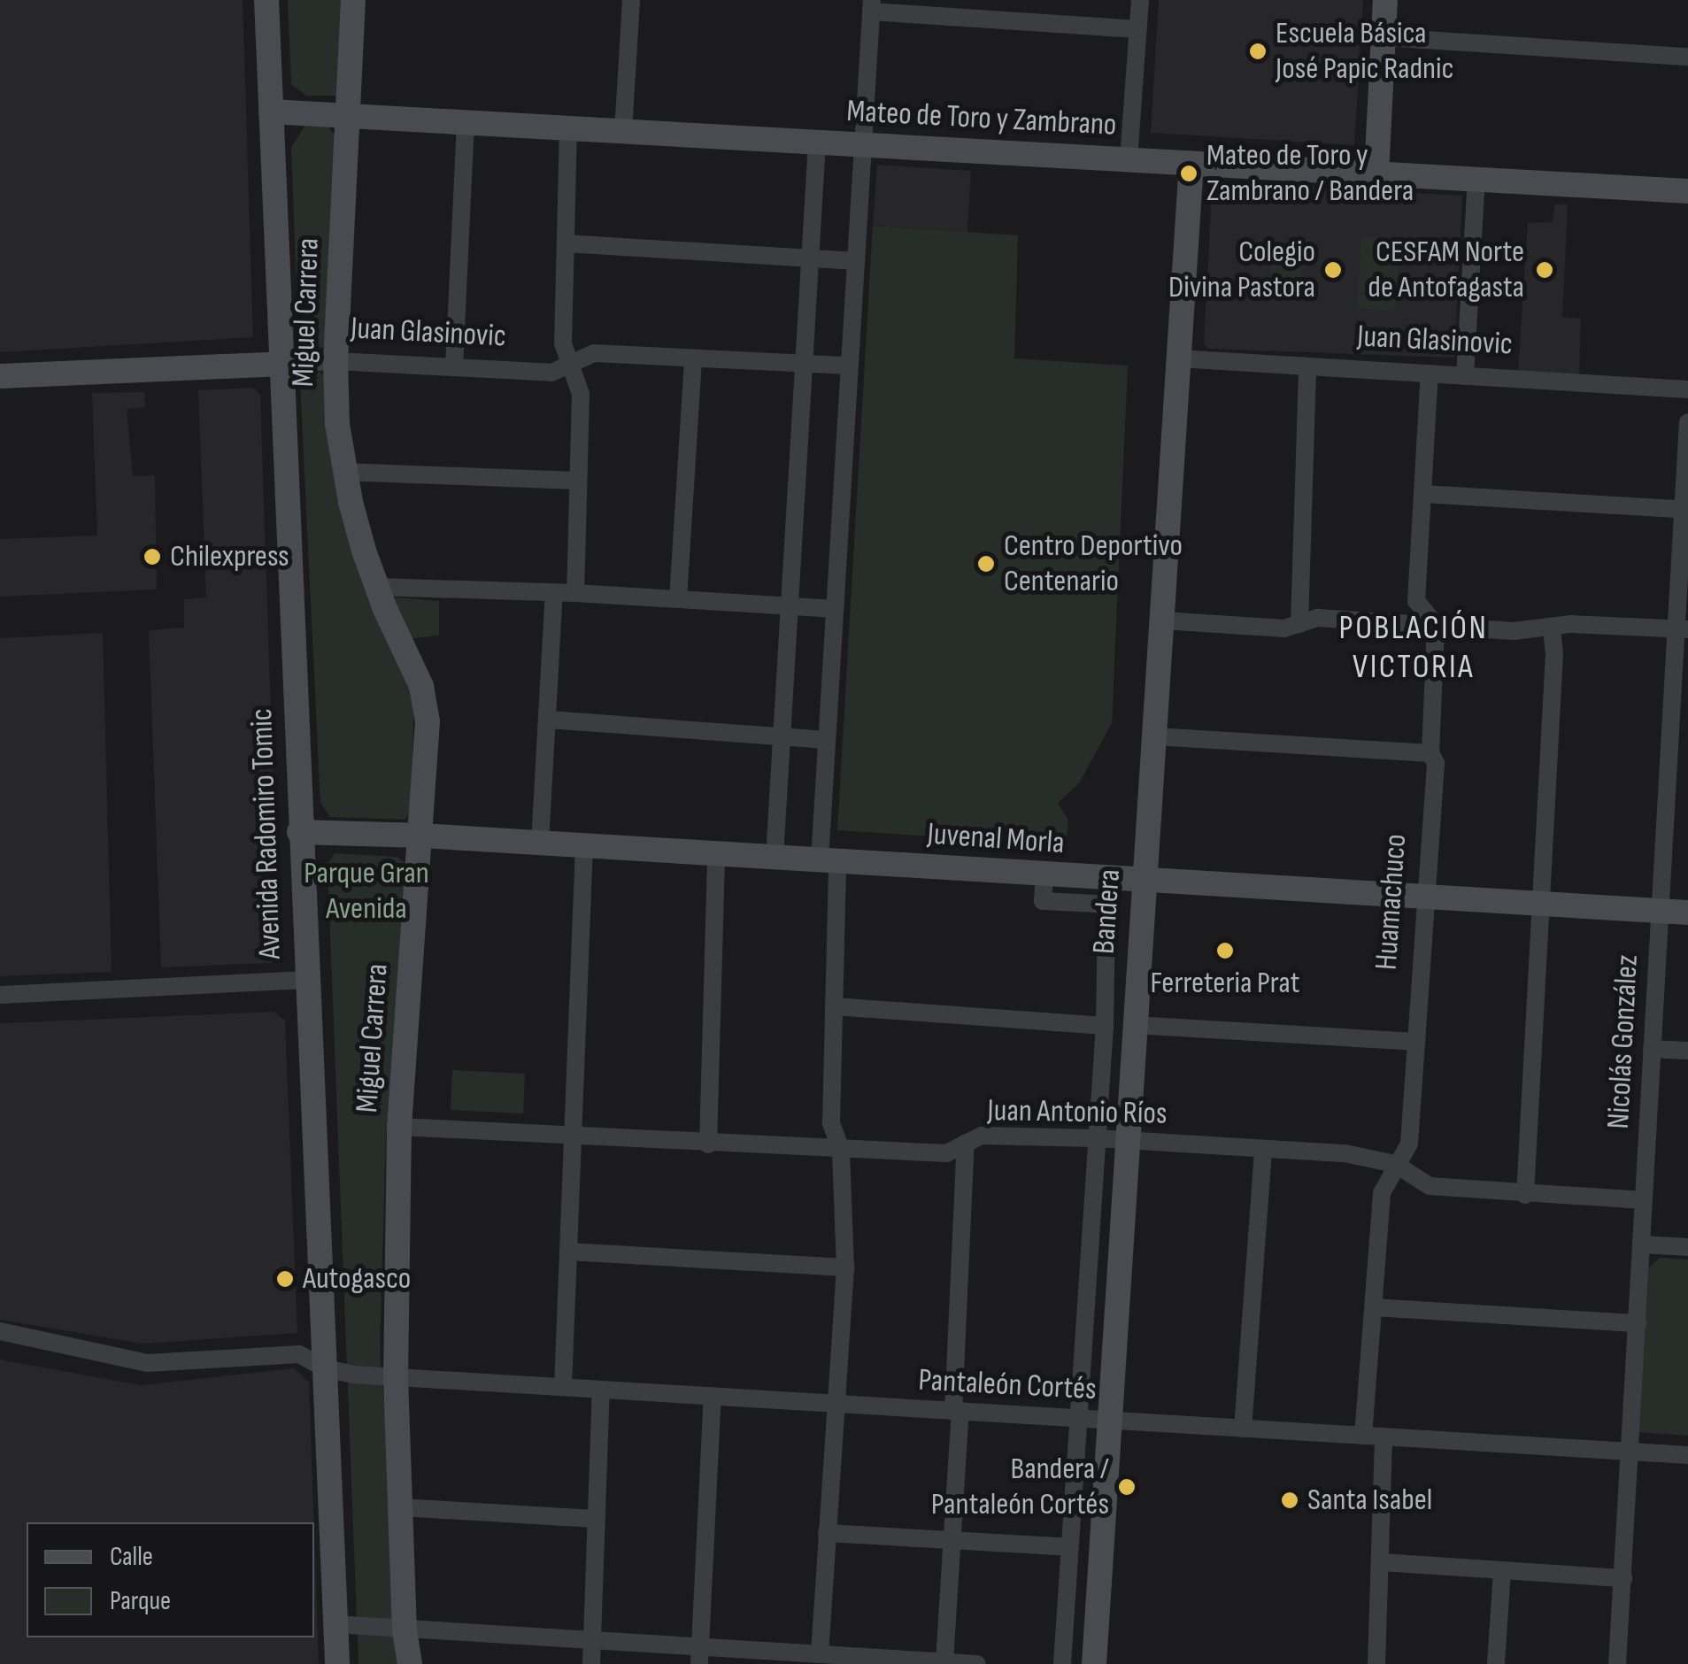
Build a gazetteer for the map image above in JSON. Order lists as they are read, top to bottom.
{
  "streets": {
    "street": [
      "Mateo de Toro y Zambrano",
      "Miguel Carrera",
      "Juan Glasinovic",
      "Avenida Radomiro Tomic",
      "Juvenal Morla",
      "Huamachuco",
      "Bandera",
      "Nicolás González",
      "Juan Antonio Ríos",
      "Pantaleón Cortés"
    ]
  },
  "crossings": [
    ["Mateo de Toro y Zambrano", "Miguel Carrera"],
    ["Mateo de Toro y Zambrano", "Avenida Radomiro Tomic"],
    ["Mateo de Toro y Zambrano", "Bandera"],
    ["Miguel Carrera", "Juan Glasinovic"],
    ["Miguel Carrera", "Juvenal Morla"],
    ["Miguel Carrera", "Juan Antonio Ríos"],
    ["Miguel Carrera", "Pantaleón Cortés"],
    ["Juan Glasinovic", "Avenida Radomiro Tomic"],
    ["Juan Glasinovic", "Huamachuco"],
    ["Juan Glasinovic", "Bandera"],
    ["Avenida Radomiro Tomic", "Juvenal Morla"],
    ["Avenida Radomiro Tomic", "Pantaleón Cortés"],
    ["Juvenal Morla", "Huamachuco"],
    ["Juvenal Morla", "Bandera"],
    ["Juvenal Morla", "Nicolás González"],
    ["Huamachuco", "Juan Antonio Ríos"],
    ["Huamachuco", "Pantaleón Cortés"],
    ["Bandera", "Juan Antonio Ríos"],
    ["Bandera", "Pantaleón Cortés"],
    ["Nicolás González", "Juan Antonio Ríos"],
    ["Nicolás González", "Pantaleón Cortés"]
  ],
  "districts": ["POBLACIÓN VICTORIA"],
  "parks": ["Parque Gran Avenida"],
  "places": [
    "Escuela Básica José Papic Radnic",
    "Mateo de Toro y Zambrano / Bandera",
    "Colegio Divina Pastora",
    "CESFAM Norte de Antofagasta",
    "Chilexpress",
    "Centro Deportivo Centenario",
    "Ferreteria Prat",
    "Autogasco",
    "Bandera / Pantaleón Cortés",
    "Santa Isabel"
  ],
  "legend": ["Calle", "Parque"]
}
